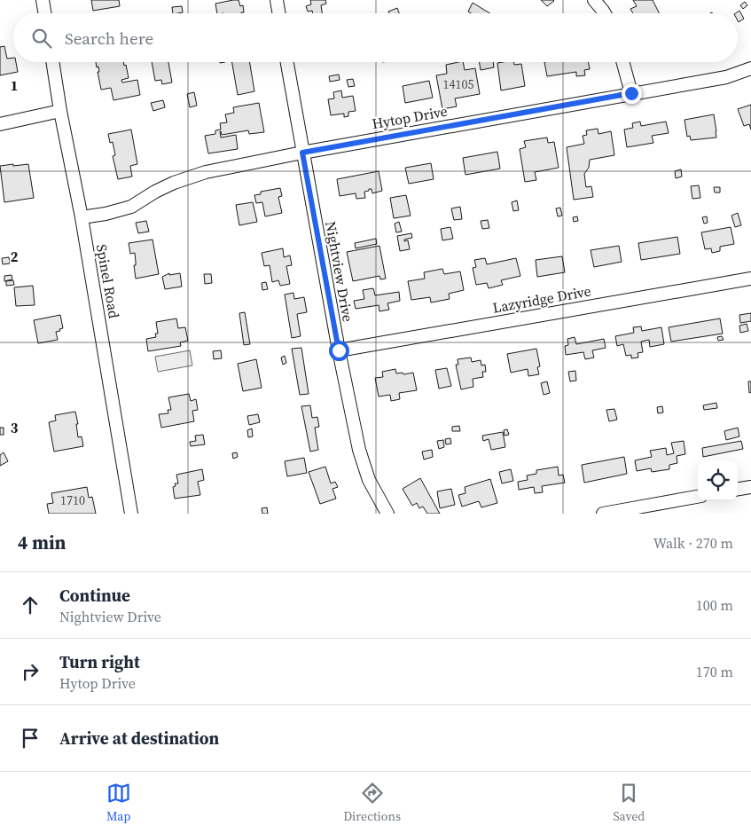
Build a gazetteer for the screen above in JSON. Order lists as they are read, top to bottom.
{
  "streets": {
    "street": [
      "Hytop Drive",
      "Nightview Drive",
      "Spinel Road",
      "Lazyridge Drive"
    ]
  },
  "crossings": [
    ["Hytop Drive", "Nightview Drive"],
    ["Hytop Drive", "Spinel Road"],
    ["Nightview Drive", "Lazyridge Drive"]
  ],
  "house_numbers": ["14105", "1710"],
  "page": {
    "search": "Search here",
    "heading": ["4 min", "Walk · 270 m"],
    "list": [
      ["Continue", "Nightview Drive", "100 m"],
      ["Turn right", "Hytop Drive", "170 m"],
      "Arrive at destination"
    ],
    "nav": ["Map", "Directions", "Saved"]
  },
  "grid": {
    "rows": ["1", "2", "3"]
  }
}
